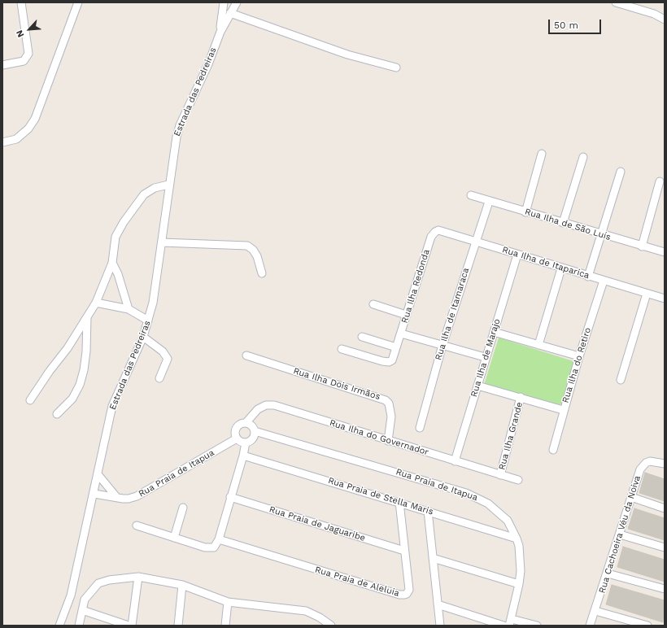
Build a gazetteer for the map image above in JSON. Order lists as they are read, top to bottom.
{
  "streets": {
    "street": [
      "Estrada das Pedreiras",
      "Rua Ilha de São Luís",
      "Rua Ilha de Itaparica",
      "Rua Ilha Redonda",
      "Rua Ilha de Itamaraca",
      "Rua Ilha de Marajo",
      "Rua Ilha do Retiro",
      "Rua Ilha Dois Irmãos",
      "Rua Ilha Grande",
      "Rua Ilha do Governador",
      "Rua Praia de Itapua",
      "Rua Praia de Stella Maris",
      "Rua Praia de Jaguaribe",
      "Rua Cachoeira Véu da Noiva",
      "Rua Praia de Aleluia"
    ]
  },
  "crossings": [
    ["Estrada das Pedreiras", "Rua Praia de Itapua"],
    ["Rua Ilha de São Luís", "Rua Ilha de Itamaraca"],
    ["Rua Ilha de Itaparica", "Rua Ilha Redonda"],
    ["Rua Ilha de Itaparica", "Rua Ilha de Itamaraca"],
    ["Rua Ilha de Itaparica", "Rua Ilha de Marajo"],
    ["Rua Ilha de Itaparica", "Rua Ilha do Retiro"],
    ["Rua Ilha de Marajo", "Rua Ilha do Governador"],
    ["Rua Ilha Dois Irmãos", "Rua Ilha do Governador"],
    ["Rua Ilha Grande", "Rua Ilha do Governador"],
    ["Rua Ilha do Governador", "Rua Praia de Itapua"],
    ["Rua Praia de Itapua", "Rua Praia de Stella Maris"],
    ["Rua Praia de Stella Maris", "Rua Praia de Aleluia"],
    ["Rua Praia de Jaguaribe", "Rua Praia de Aleluia"]
  ],
  "scale_bar": "50 m",
  "north": "bottom left"
}
